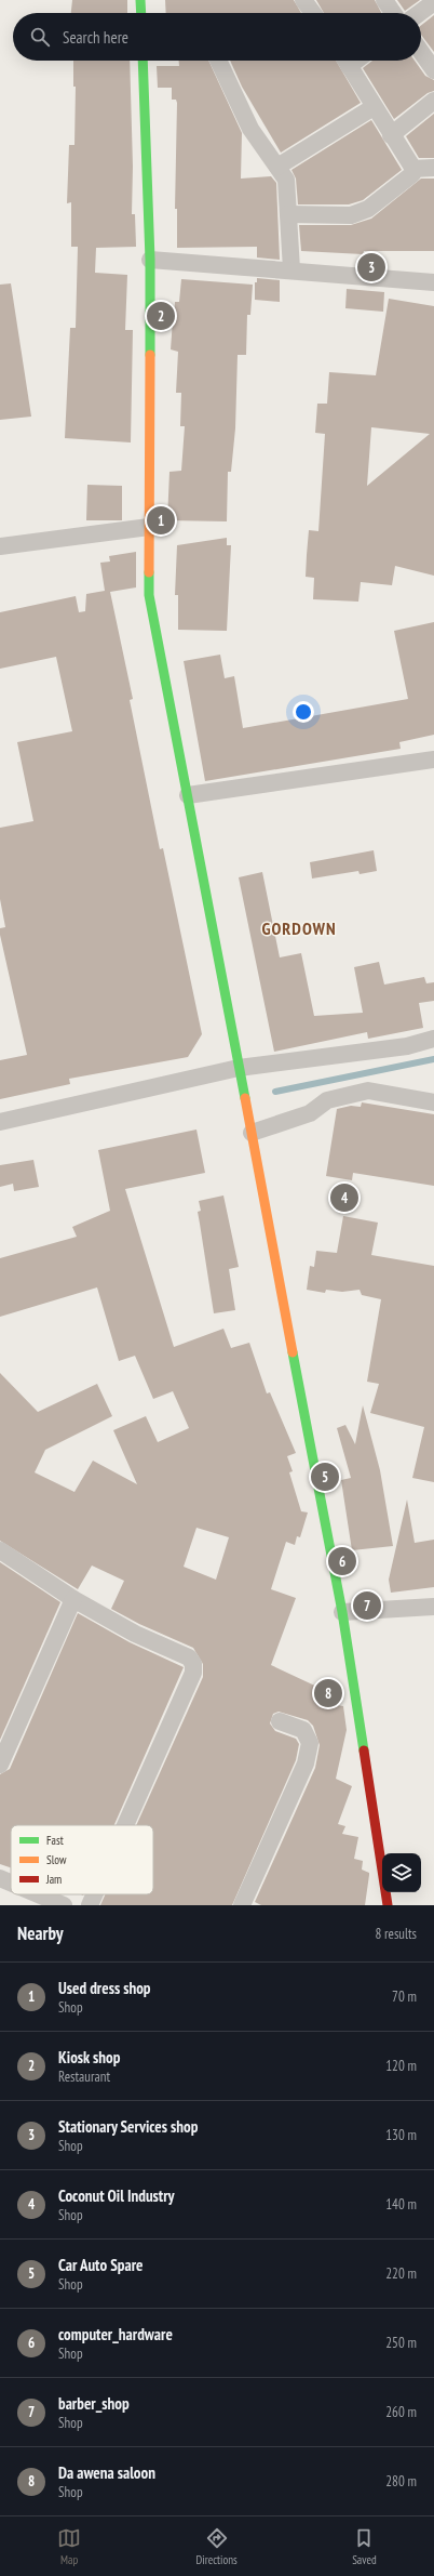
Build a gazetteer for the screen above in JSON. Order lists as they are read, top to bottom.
{
  "districts": ["GORDOWN"],
  "legend": ["Fast", "Slow", "Jam"],
  "page": {
    "search": "Search here",
    "pins": [
      "3",
      "2",
      "1",
      "4",
      "5",
      "6",
      "7",
      "8"
    ],
    "heading": ["Nearby", "8 results"],
    "list": [
      {
        "mark": "1",
        "name": "Used dress shop",
        "note": "Shop",
        "value": "70 m"
      },
      {
        "mark": "2",
        "name": "Kiosk shop",
        "note": "Restaurant",
        "value": "120 m"
      },
      {
        "mark": "3",
        "name": "Stationary Services shop",
        "note": "Shop",
        "value": "130 m"
      },
      {
        "mark": "4",
        "name": "Coconut Oil Industry",
        "note": "Shop",
        "value": "140 m"
      },
      {
        "mark": "5",
        "name": "Car Auto Spare",
        "note": "Shop",
        "value": "220 m"
      },
      {
        "mark": "6",
        "name": "computer_hardware",
        "note": "Shop",
        "value": "250 m"
      },
      {
        "mark": "7",
        "name": "barber_shop",
        "note": "Shop",
        "value": "260 m"
      },
      {
        "mark": "8",
        "name": "Da awena saloon",
        "note": "Shop",
        "value": "280 m"
      }
    ],
    "nav": ["Map", "Directions", "Saved"]
  }
}
